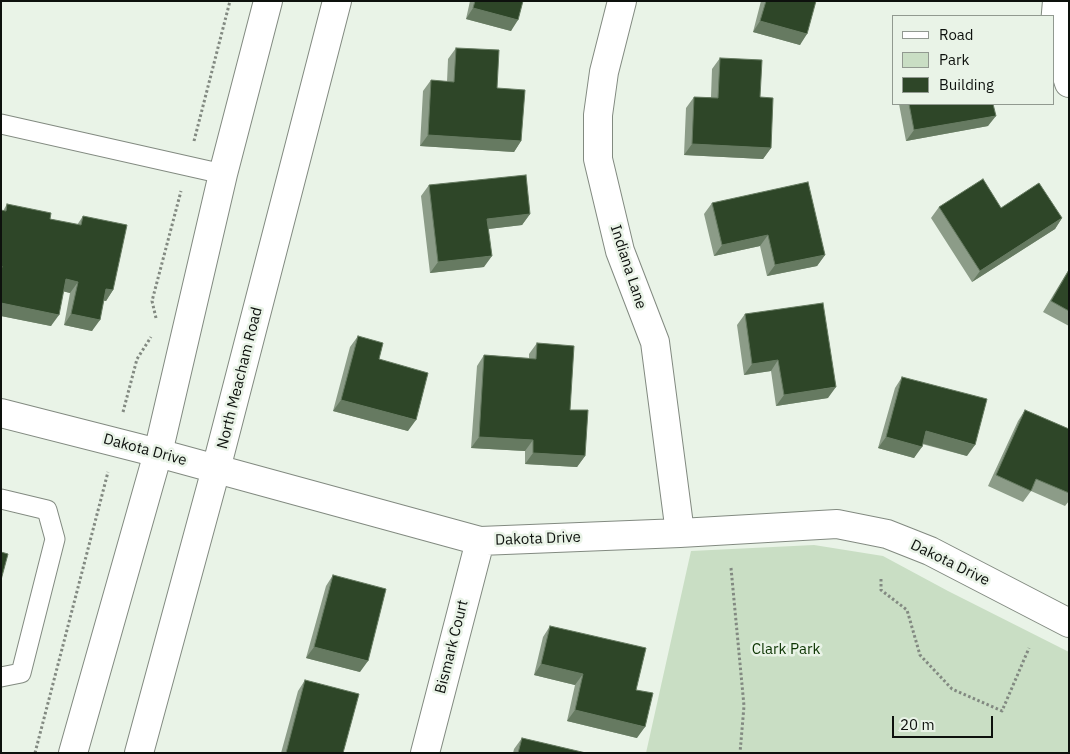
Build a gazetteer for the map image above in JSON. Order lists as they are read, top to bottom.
{
  "streets": {
    "street": [
      "Indiana Lane",
      "North Meacham Road",
      "Dakota Drive",
      "Bismark Court"
    ]
  },
  "crossings": [
    ["Indiana Lane", "Dakota Drive"],
    ["North Meacham Road", "Dakota Drive"],
    ["Dakota Drive", "Bismark Court"]
  ],
  "parks": ["Clark Park"],
  "legend": ["Road", "Park", "Building"],
  "scale_bar": "20 m"
}
